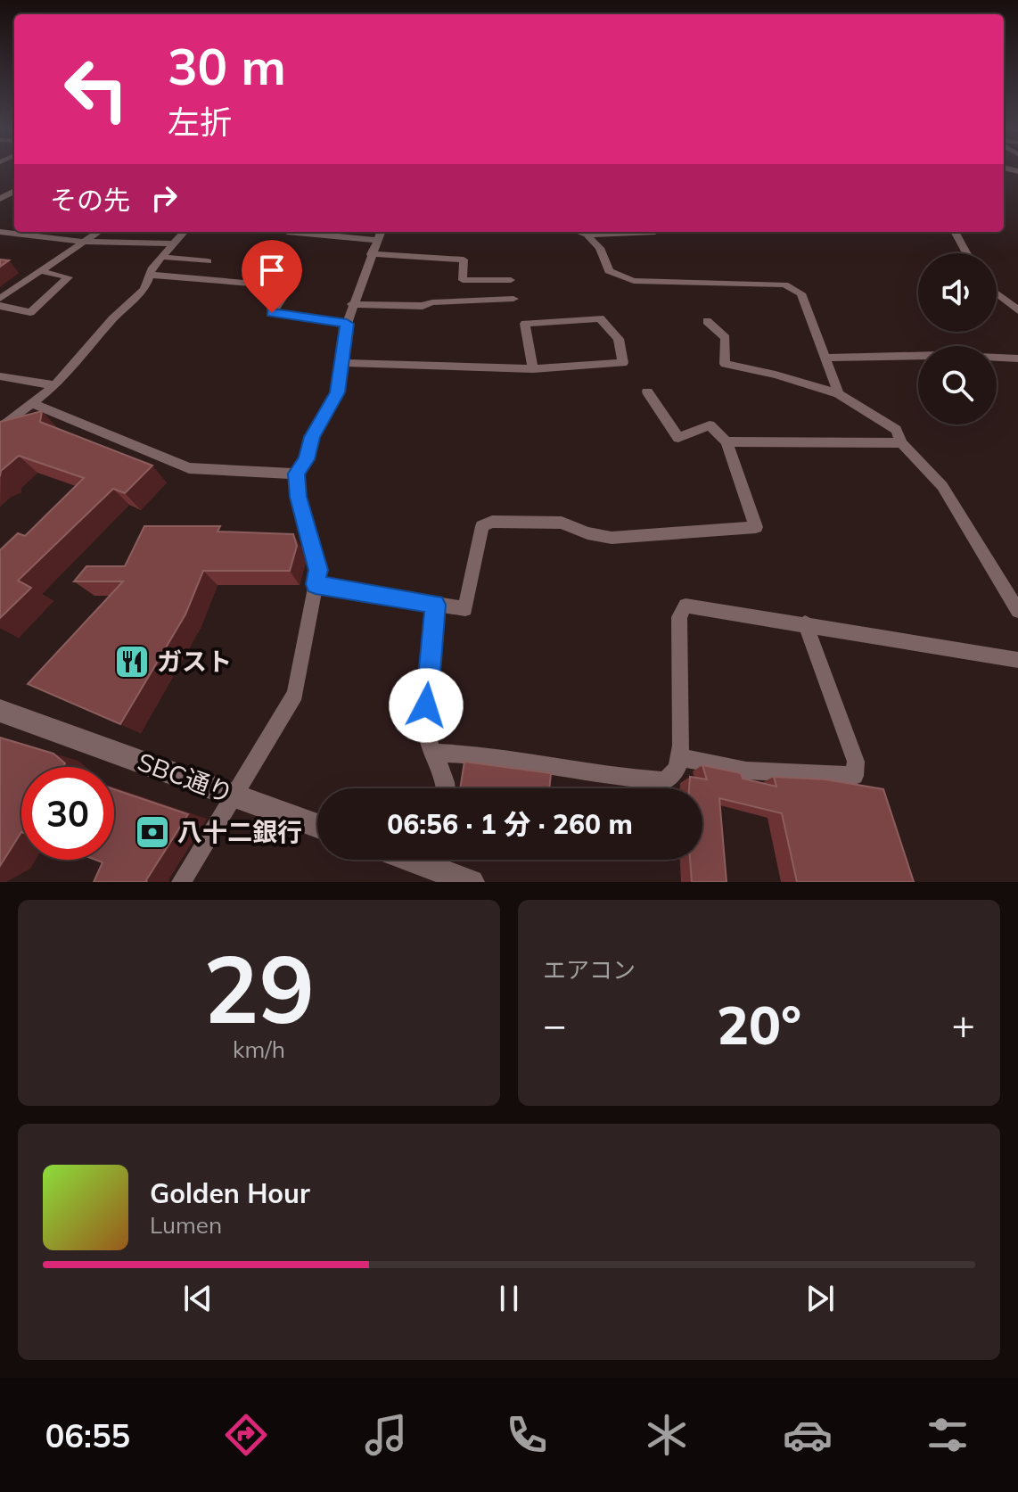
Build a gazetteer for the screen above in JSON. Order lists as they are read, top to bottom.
{
  "streets": {
    "street": ["SBC通り"]
  },
  "places": {
    "restaurant": ["ガスト"],
    "bank": ["八十二銀行"]
  },
  "page": {
    "turn": ["30 m", "左折"],
    "then": "その先",
    "limit": "30",
    "trip": "06:56 · 1 分 · 260 m",
    "tile": [
      ["29", "km/h"],
      "エアコン"
    ],
    "heat": ["−", "20°", "+"],
    "song": ["Golden Hour", "Lumen"],
    "tabs": "06:55"
  }
}
